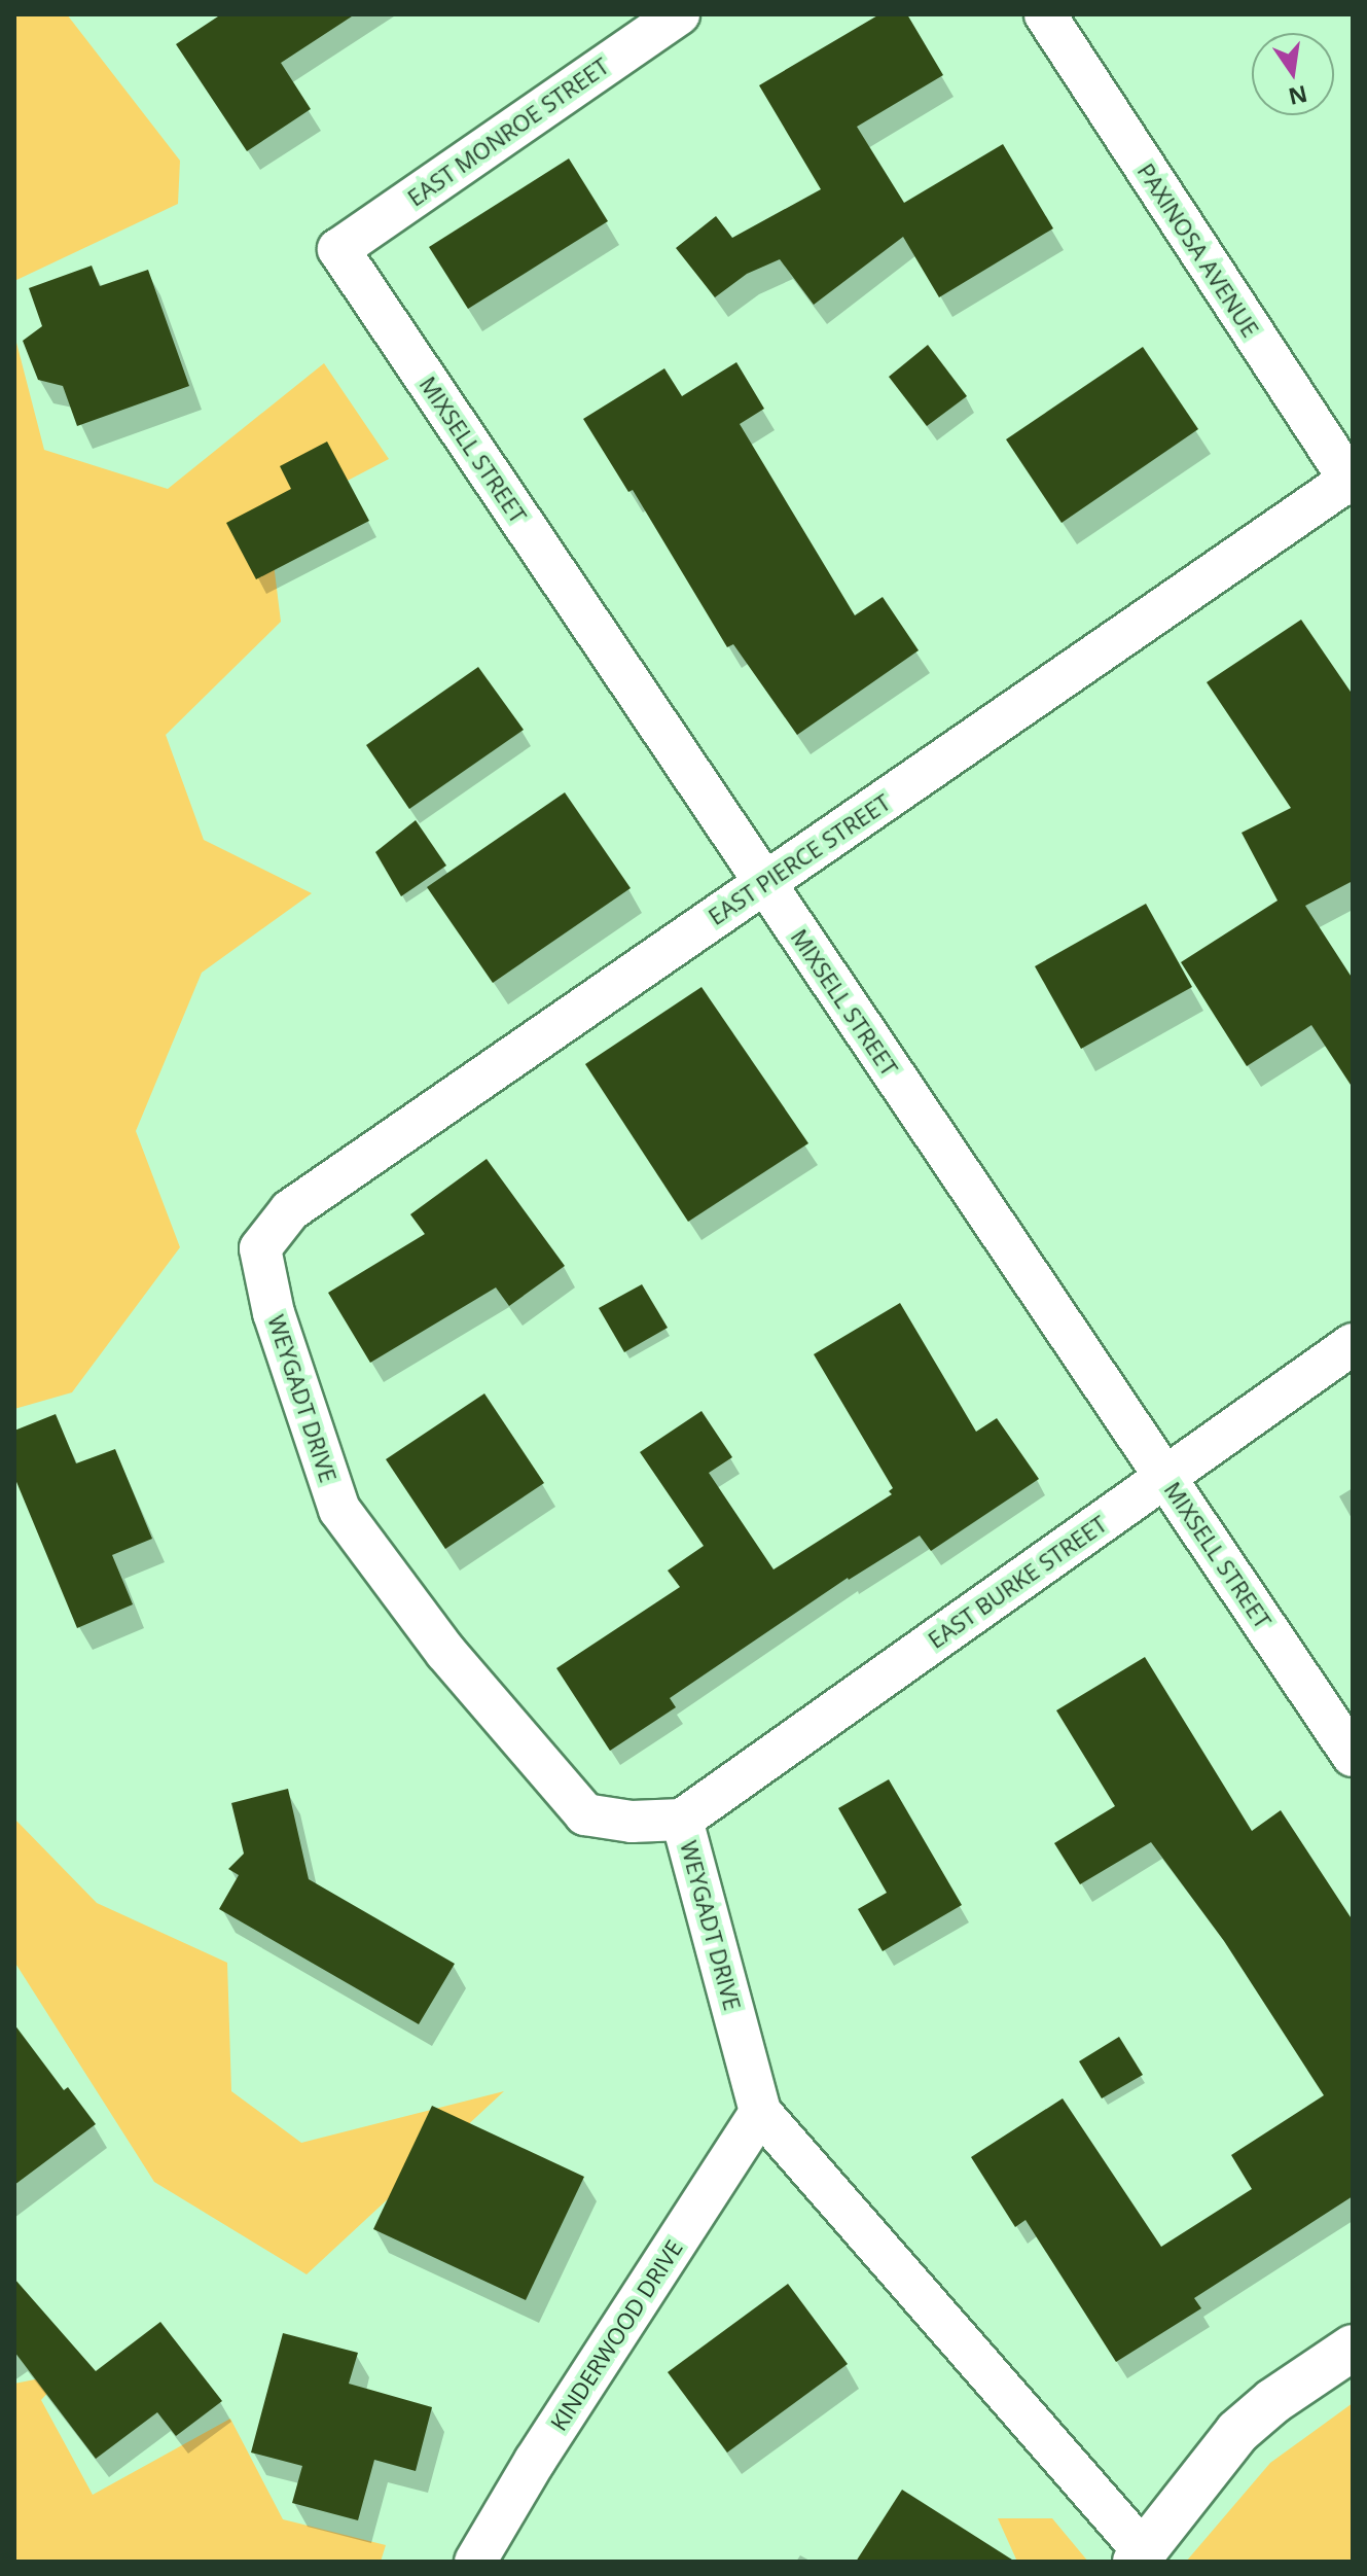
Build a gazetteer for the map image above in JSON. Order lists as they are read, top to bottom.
{
  "streets": {
    "street": [
      "EAST MONROE STREET",
      "PAXINOSA AVENUE",
      "MIXSELL STREET",
      "EAST PIERCE STREET",
      "WEYGADT DRIVE",
      "EAST BURKE STREET",
      "KINDERWOOD DRIVE"
    ]
  },
  "crossings": [
    ["EAST MONROE STREET", "MIXSELL STREET"],
    ["PAXINOSA AVENUE", "EAST PIERCE STREET"],
    ["MIXSELL STREET", "EAST PIERCE STREET"],
    ["MIXSELL STREET", "EAST BURKE STREET"],
    ["EAST PIERCE STREET", "WEYGADT DRIVE"],
    ["WEYGADT DRIVE", "EAST BURKE STREET"],
    ["WEYGADT DRIVE", "KINDERWOOD DRIVE"]
  ],
  "north": "bottom"
}
